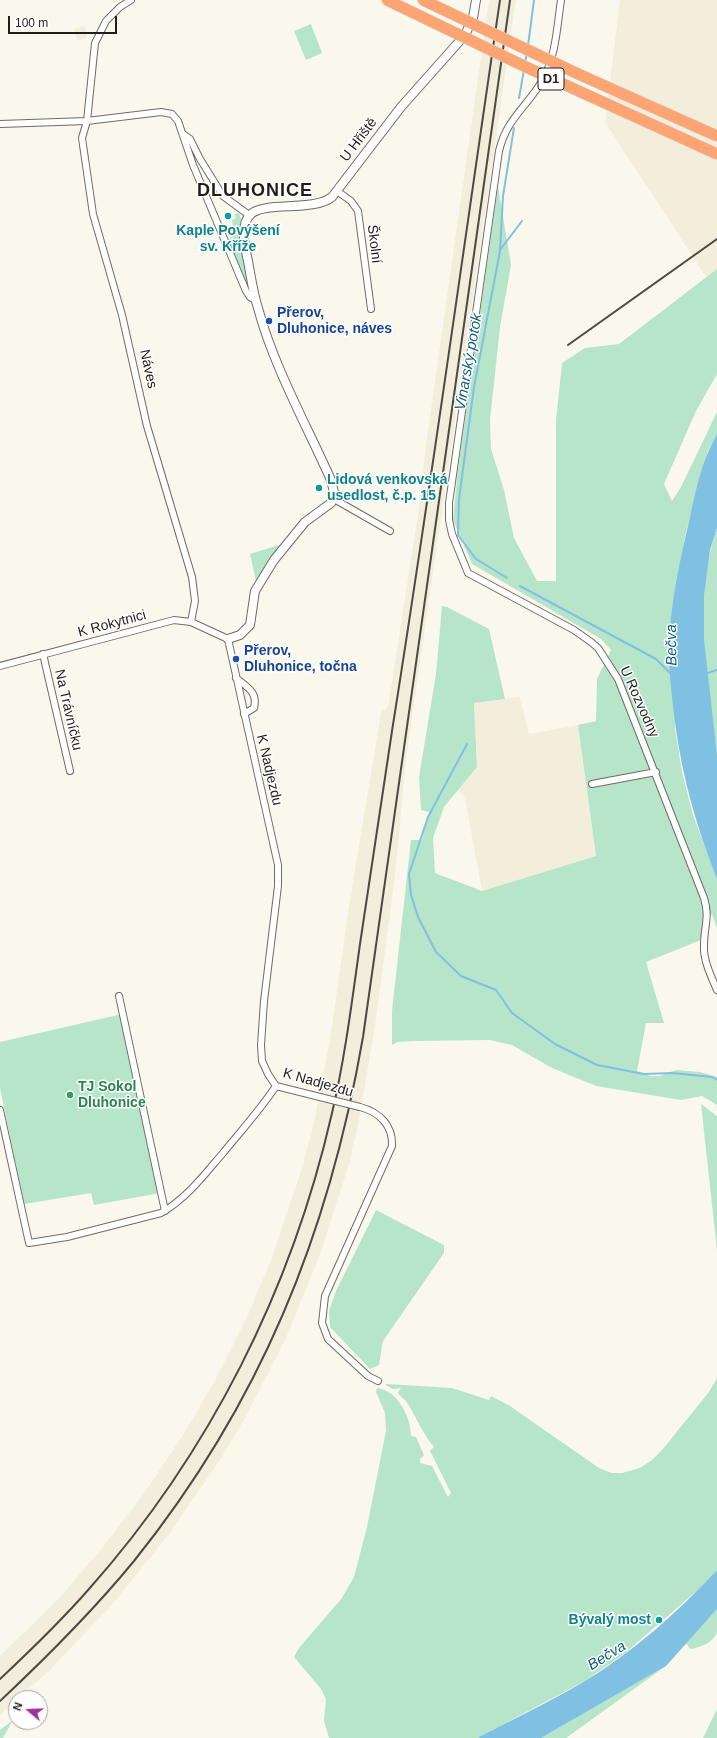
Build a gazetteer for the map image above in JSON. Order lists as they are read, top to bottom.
{
  "streets": {
    "highway": ["D1"],
    "street": [
      "U Hřiště",
      "Školní",
      "Náves",
      "K Rokytnici",
      "U Rozvodny",
      "Na Trávníčku",
      "K Nadjezdu"
    ]
  },
  "crossings": [
    ["U Hřiště", "Školní"],
    ["Náves", "K Rokytnici"],
    ["K Rokytnici", "Na Trávníčku"],
    ["K Rokytnici", "K Nadjezdu"]
  ],
  "districts": ["DLUHONICE"],
  "water": ["Vinarský potok", "Bečva"],
  "places": [
    "Kaple Povýšení sv. Kříže",
    "Přerov, Dluhonice, náves",
    "Lidová venkovská usedlost, č.p. 15",
    "Přerov, Dluhonice, točna",
    "TJ Sokol Dluhonice",
    "Bývalý most"
  ],
  "scale_bar": "100 m",
  "north": "left"
}
